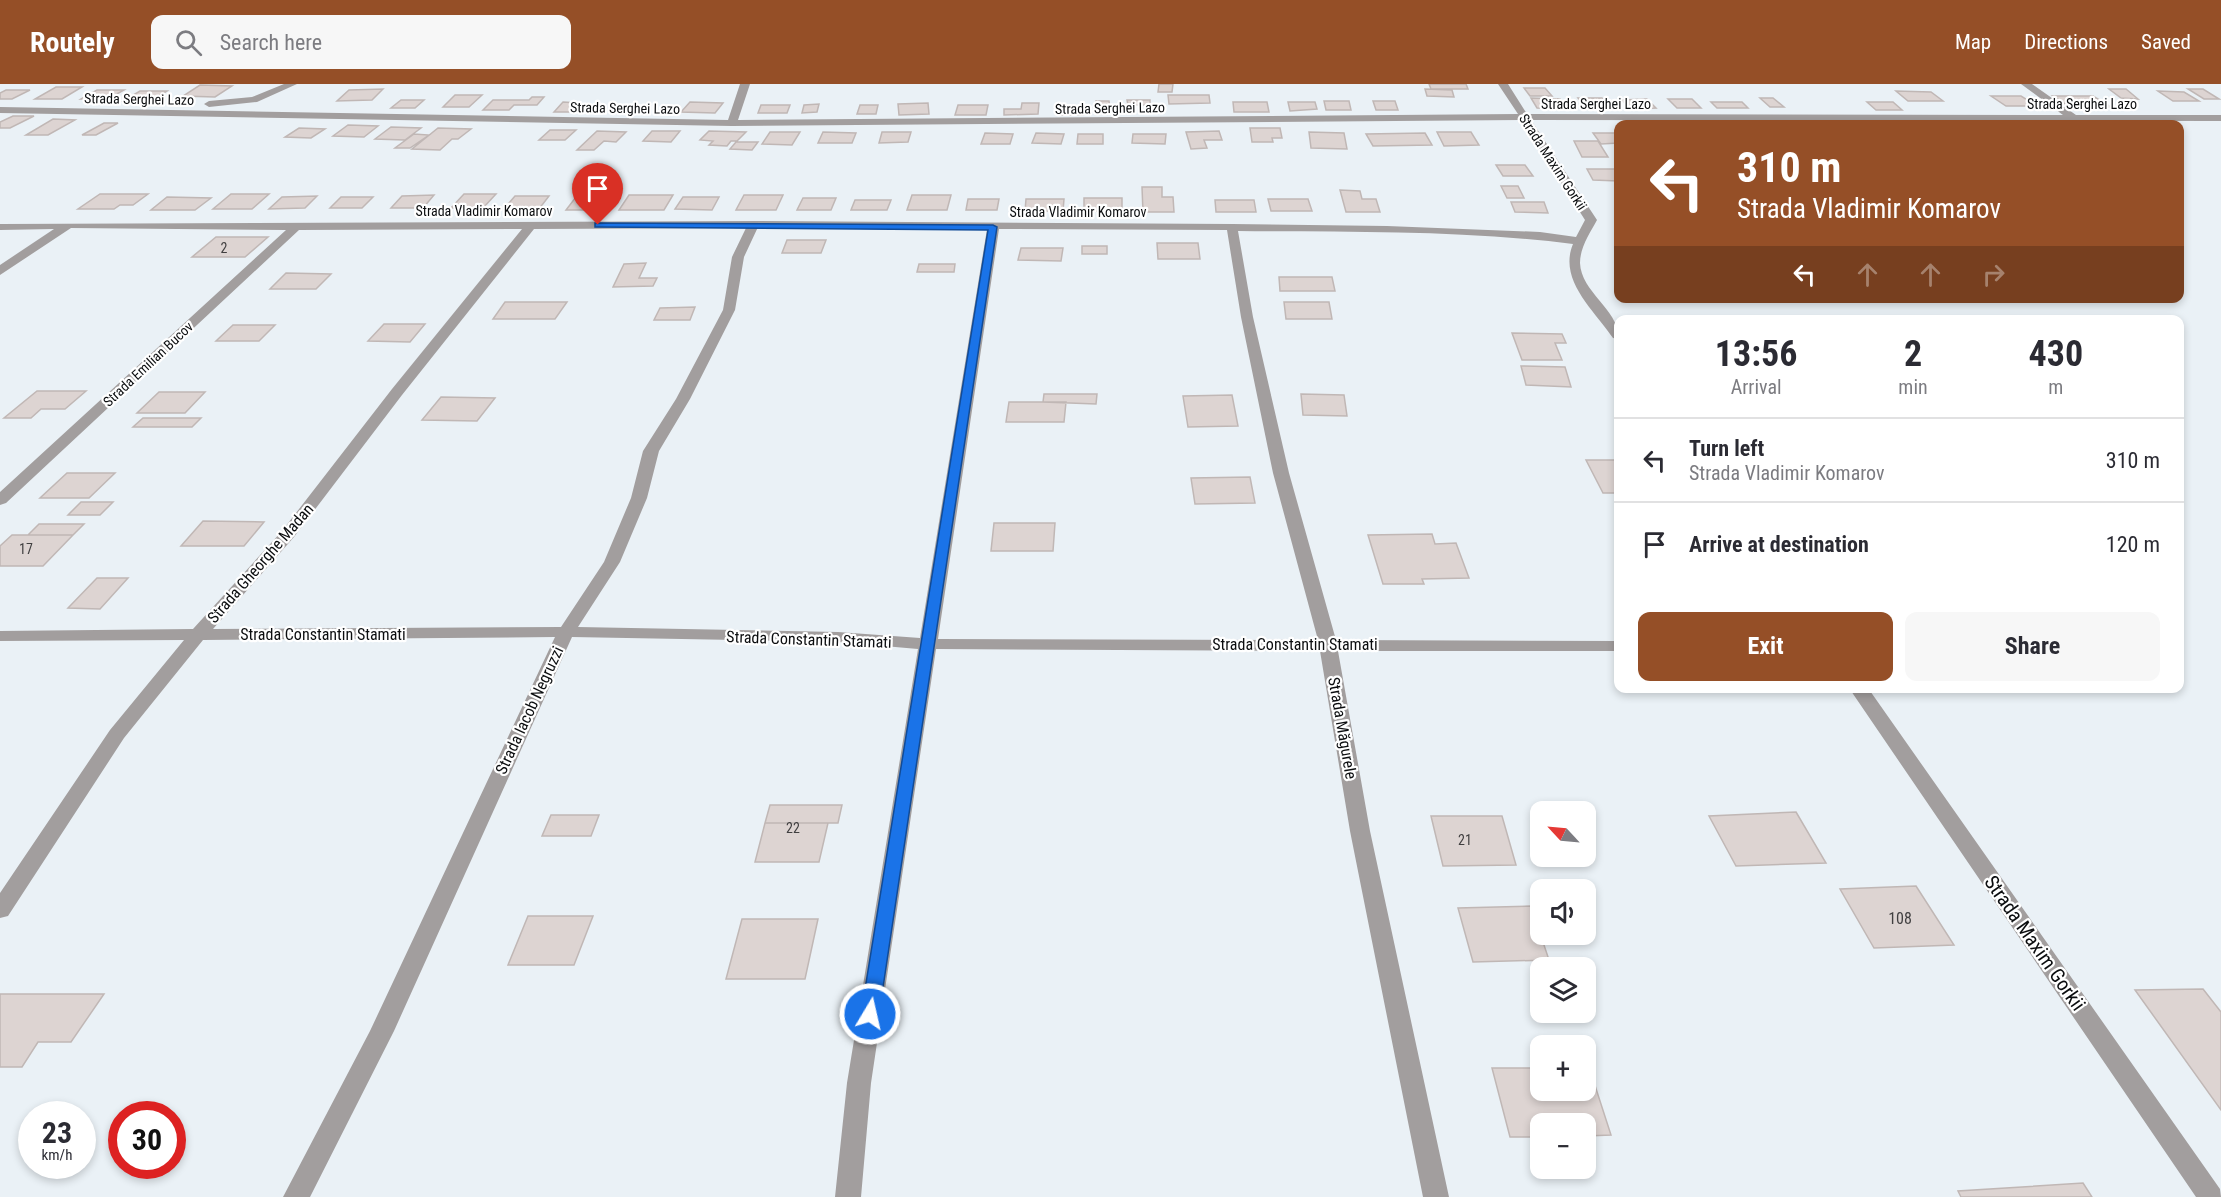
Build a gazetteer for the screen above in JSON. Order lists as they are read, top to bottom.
{
  "streets": {
    "street": [
      "Strada Serghei Lazo",
      "Strada Maxim Gorkii",
      "Strada Vladimir Komarov",
      "Strada Emilian Bucov",
      "Strada Gheorghe Madan",
      "Strada Constantin Stamati",
      "Strada Iacob Negruzzi",
      "Strada Măgurele"
    ]
  },
  "crossings": [
    ["Strada Serghei Lazo", "Strada Maxim Gorkii"],
    ["Strada Maxim Gorkii", "Strada Vladimir Komarov"],
    ["Strada Vladimir Komarov", "Strada Emilian Bucov"],
    ["Strada Vladimir Komarov", "Strada Gheorghe Madan"],
    ["Strada Vladimir Komarov", "Strada Iacob Negruzzi"],
    ["Strada Vladimir Komarov", "Strada Măgurele"],
    ["Strada Gheorghe Madan", "Strada Constantin Stamati"],
    ["Strada Constantin Stamati", "Strada Iacob Negruzzi"],
    ["Strada Constantin Stamati", "Strada Măgurele"]
  ],
  "house_numbers": [
    "2",
    "17",
    "22",
    "21",
    "108"
  ],
  "north": "top left",
  "page": {
    "header": "Routely",
    "search": "Search here",
    "nav": ["Map", "Directions", "Saved"],
    "turn": ["310 m", "Strada Vladimir Komarov"],
    "eta": [
      "13:56",
      "Arrival",
      "2",
      "min",
      "430",
      "m"
    ],
    "list": [
      {
        "name": "Turn left",
        "note": "Strada Vladimir Komarov",
        "value": "310 m"
      },
      {
        "name": "Arrive at destination",
        "value": "120 m"
      }
    ],
    "buttons": ["Exit", "Share"],
    "map_buttons": ["+", "−"],
    "speed": "23 km/h",
    "limit": "30"
  }
}
